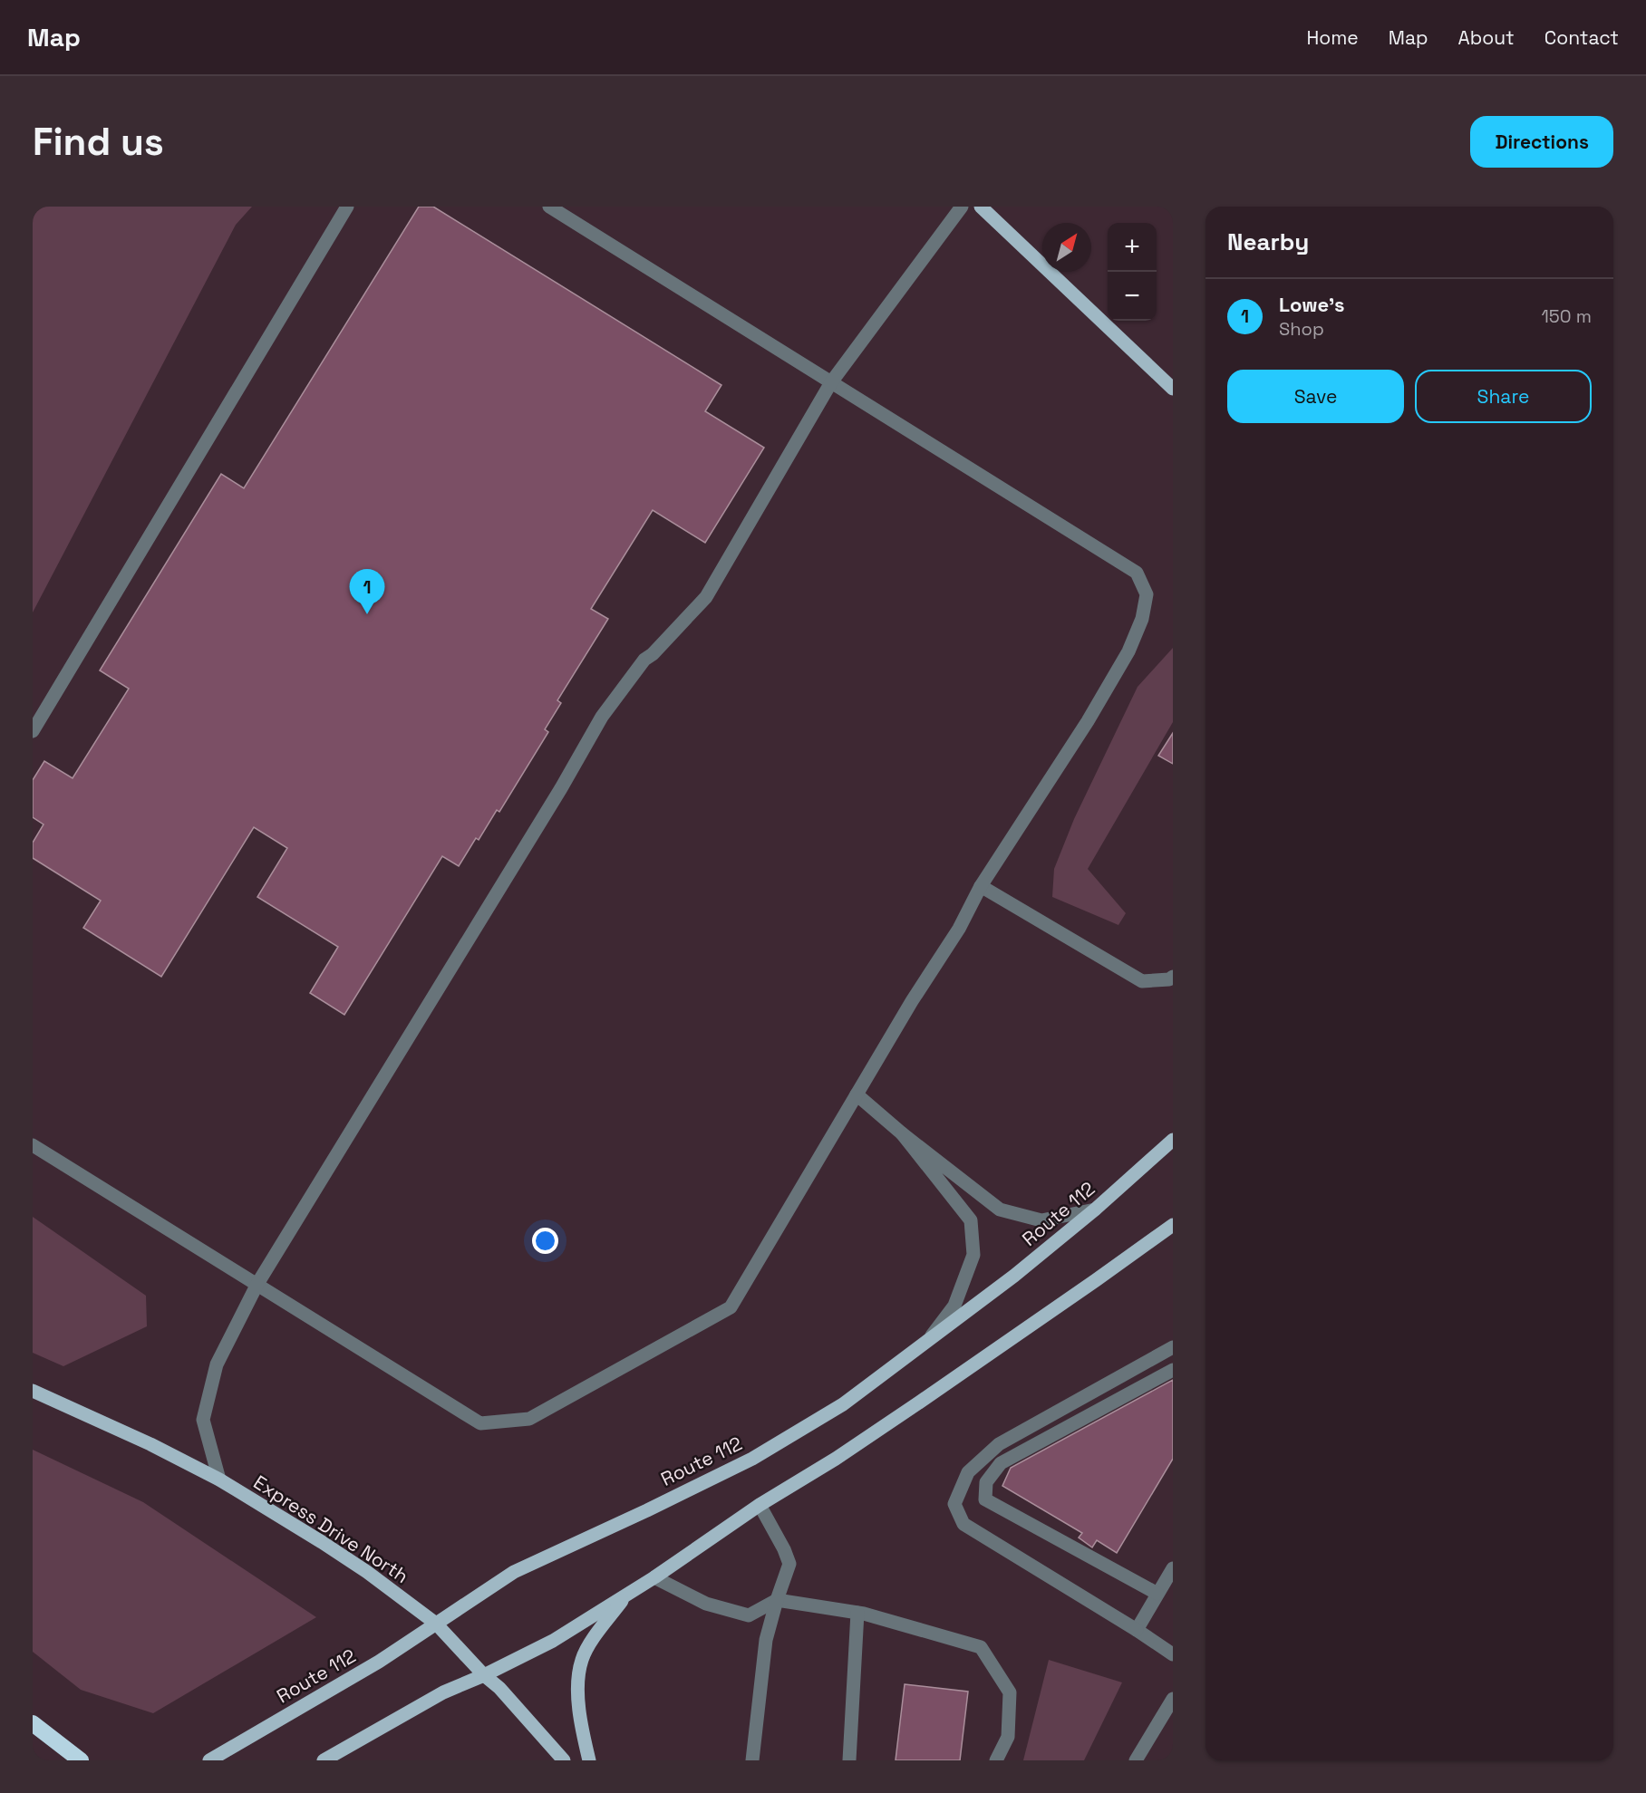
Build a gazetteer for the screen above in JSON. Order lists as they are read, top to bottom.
{
  "streets": {
    "main road": ["Route 112", "Express Drive North"]
  },
  "crossings": [
    ["Route 112", "Express Drive North"]
  ],
  "north": "top right",
  "page": {
    "header": "Map",
    "nav": [
      "Home",
      "Map",
      "About",
      "Contact"
    ],
    "buttons": [
      "Directions",
      ["Save", "Share"]
    ],
    "title": "Find us",
    "heading": "Nearby",
    "map_buttons": ["+", "−"],
    "list": [
      {
        "mark": "1",
        "name": "Lowe's",
        "note": "Shop",
        "value": "150 m"
      }
    ],
    "pins": "1"
  }
}
